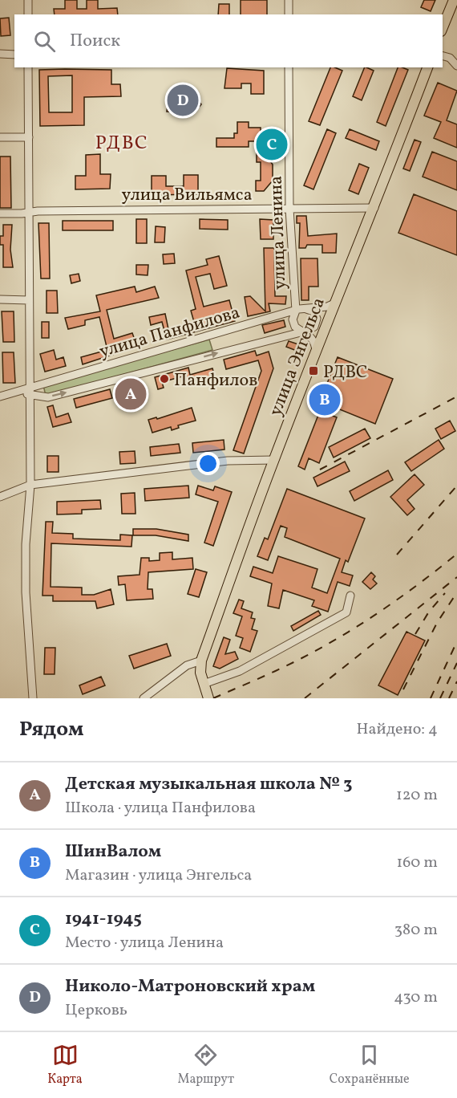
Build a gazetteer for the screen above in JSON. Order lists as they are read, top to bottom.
{
  "streets": {
    "main road": ["улица Энгельса"],
    "street": ["улица Вильямса", "улица Ленина", "улица Панфилова"]
  },
  "crossings": [
    ["улица Вильямса", "улица Ленина"],
    ["улица Вильямса", "улица Энгельса"],
    ["улица Ленина", "улица Панфилова"],
    ["улица Панфилова", "улица Энгельса"]
  ],
  "districts": ["РДВС"],
  "places": {
    "transit": ["РДВС"],
    "other": ["Панфилов"]
  },
  "page": {
    "search": "Поиск",
    "pins": [
      "D",
      "C",
      "A",
      "B"
    ],
    "heading": ["Рядом", "Найдено: 4"],
    "list": [
      {
        "mark": "A",
        "name": "Детская музыкальная школа № 3",
        "note": "Школа · улица Панфилова",
        "value": "120 m"
      },
      {
        "mark": "B",
        "name": "ШинВалом",
        "note": "Магазин · улица Энгельса",
        "value": "160 m"
      },
      {
        "mark": "C",
        "name": "1941-1945",
        "note": "Место · улица Ленина",
        "value": "380 m"
      },
      {
        "mark": "D",
        "name": "Николо-Матроновский храм",
        "note": "Церковь",
        "value": "430 m"
      }
    ],
    "nav": ["Карта", "Маршрут", "Сохранённые"]
  }
}
